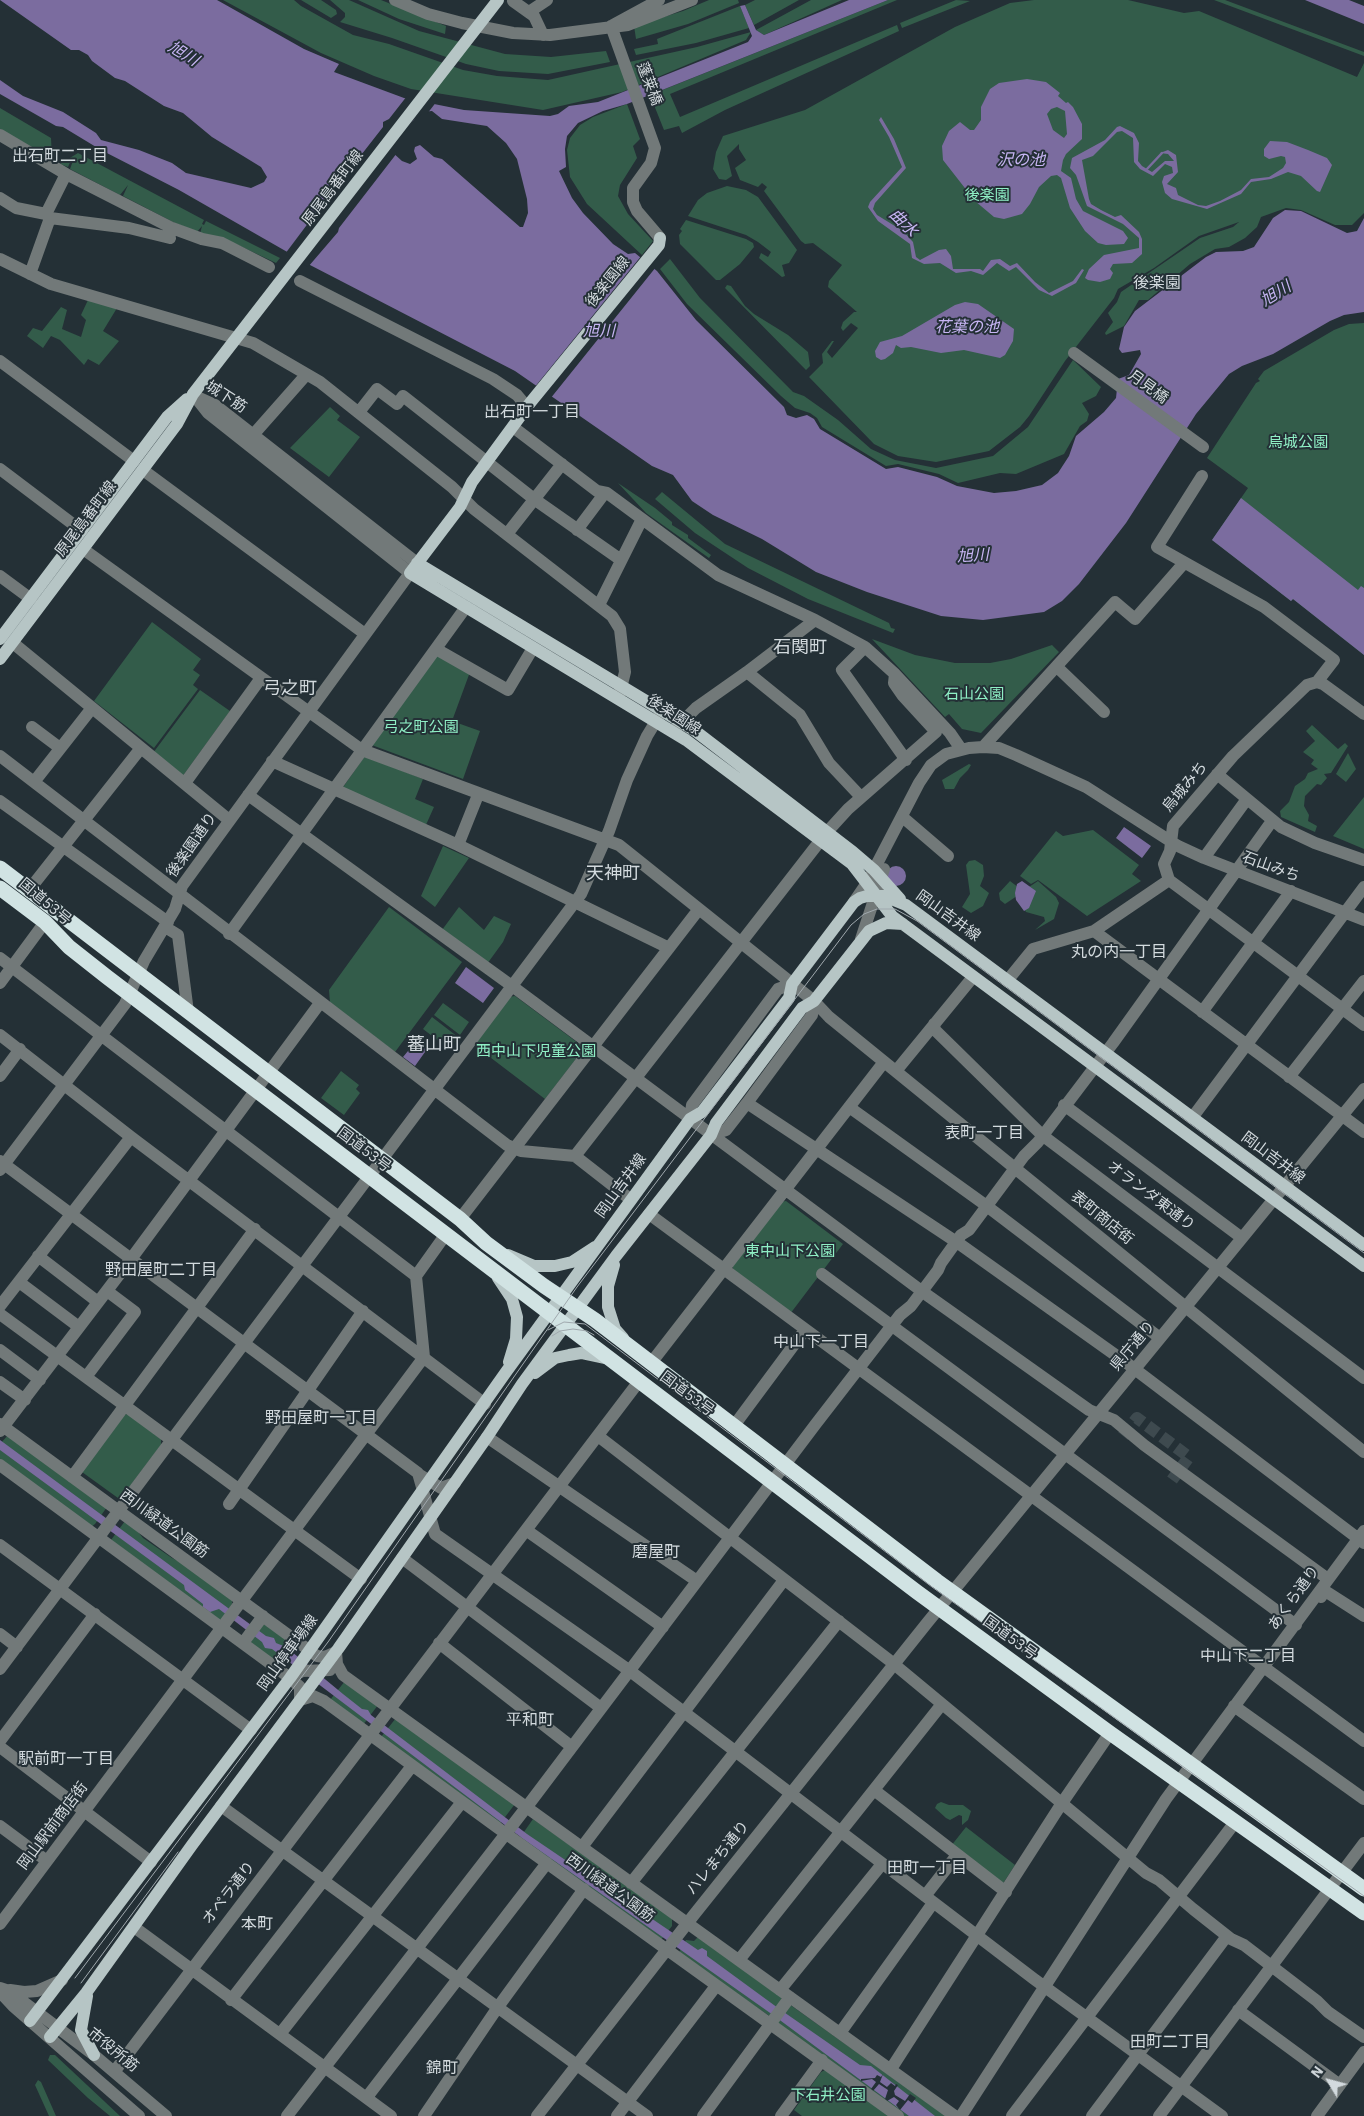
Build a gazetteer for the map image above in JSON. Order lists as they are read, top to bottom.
{
  "streets": {
    "highway": ["国道53号"],
    "main road": [
      "原尾島番町線",
      "後楽園線",
      "岡山吉井線",
      "岡山停車場線"
    ],
    "street": [
      "蓬莱橋",
      "月見橋",
      "城下筋",
      "烏城みち",
      "後楽園通り",
      "石山みち",
      "オランダ東通り",
      "表町商店街",
      "県庁通り",
      "西川緑道公園筋",
      "あくら通り",
      "岡山駅前商店街",
      "ハレまち通り",
      "オペラ通り",
      "市役所筋"
    ]
  },
  "crossings": [
    ["蓬莱橋", "後楽園線"],
    ["原尾島番町線", "城下筋"],
    ["原尾島番町線", "表町商店街"],
    ["後楽園線", "城下筋"],
    ["後楽園線", "烏城みち"],
    ["後楽園線", "後楽園通り"],
    ["後楽園線", "岡山吉井線"],
    ["城下筋", "後楽園通り"],
    ["烏城みち", "石山みち"],
    ["烏城みち", "岡山吉井線"],
    ["後楽園通り", "国道53号"],
    ["後楽園通り", "表町商店街"],
    ["国道53号", "岡山吉井線"],
    ["国道53号", "県庁通り"],
    ["国道53号", "あくら通り"],
    ["国道53号", "岡山停車場線"],
    ["国道53号", "オペラ通り"],
    ["岡山吉井線", "表町商店街"],
    ["岡山吉井線", "県庁通り"],
    ["岡山吉井線", "岡山停車場線"],
    ["オランダ東通り", "県庁通り"],
    ["表町商店街", "県庁通り"],
    ["県庁通り", "ハレまち通り"],
    ["西川緑道公園筋", "岡山停車場線"],
    ["西川緑道公園筋", "岡山駅前商店街"],
    ["西川緑道公園筋", "ハレまち通り"],
    ["西川緑道公園筋", "オペラ通り"],
    ["岡山停車場線", "市役所筋"],
    ["オペラ通り", "市役所筋"]
  ],
  "districts": [
    "出石町二丁目",
    "後楽園",
    "出石町一丁目",
    "石関町",
    "弓之町",
    "天神町",
    "丸の内一丁目",
    "蕃山町",
    "表町一丁目",
    "野田屋町二丁目",
    "中山下一丁目",
    "野田屋町一丁目",
    "磨屋町",
    "中山下二丁目",
    "平和町",
    "駅前町一丁目",
    "田町一丁目",
    "本町",
    "田町二丁目",
    "錦町"
  ],
  "water": [
    "旭川",
    "沢の池",
    "曲水",
    "花葉の池"
  ],
  "parks": [
    "後楽園",
    "烏城公園",
    "石山公園",
    "弓之町公園",
    "西中山下児童公園",
    "東中山下公園",
    "下石井公園"
  ],
  "north": "top left"
}
